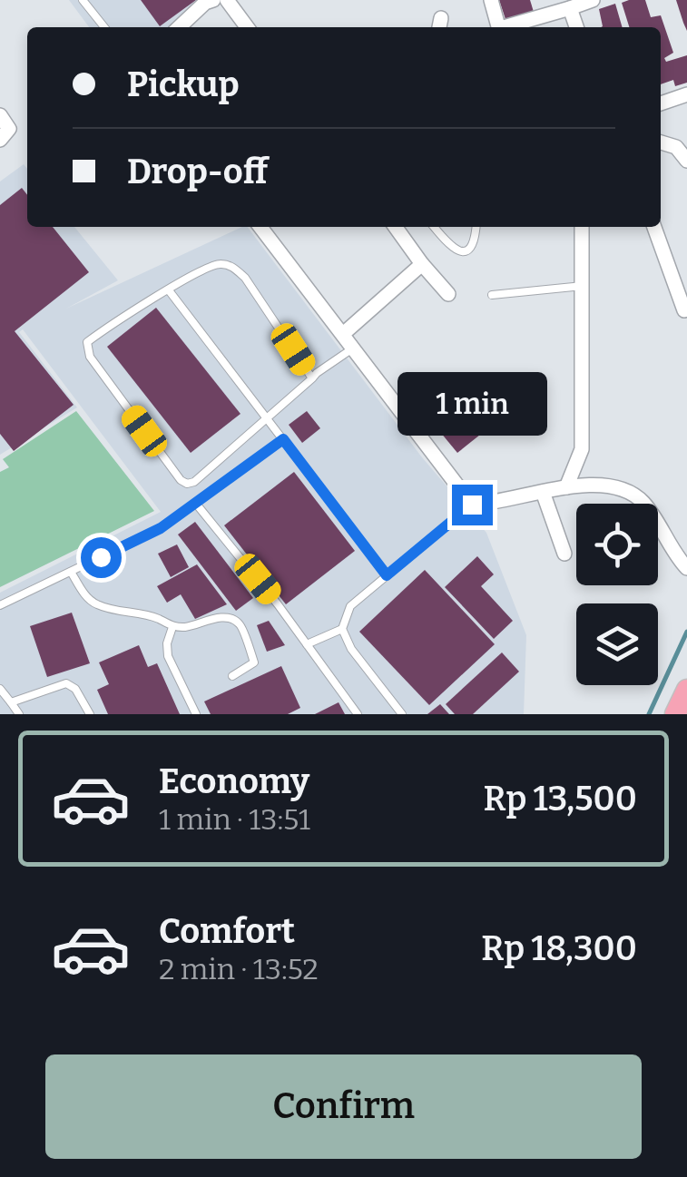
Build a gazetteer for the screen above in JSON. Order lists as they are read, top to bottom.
{
  "page": {
    "banner": ["Pickup", "Drop-off"],
    "bubble": "1 min",
    "list": [
      {
        "name": "Economy",
        "note": "1 min · 13:51",
        "value": "Rp 13,500"
      },
      {
        "name": "Comfort",
        "note": "2 min · 13:52",
        "value": "Rp 18,300"
      }
    ],
    "buttons": "Confirm"
  }
}
